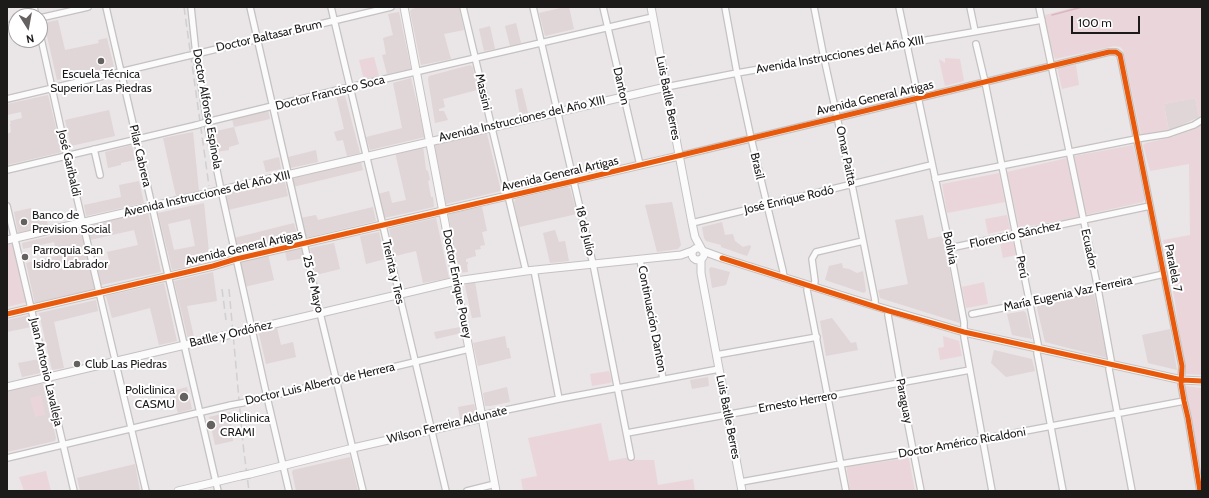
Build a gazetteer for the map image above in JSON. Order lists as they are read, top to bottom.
{
  "streets": {
    "street": [
      "Doctor Baltasar Brum",
      "Avenida Instrucciones del Año XIII",
      "Danton",
      "Massini",
      "Doctor Francisco Soca",
      "Luis Batlle Berres",
      "Avenida General Artigas",
      "Doctor Alfonso Espínola",
      "Pilar Cabrera",
      "Omar Paitta",
      "José Garibaldi",
      "Brasil",
      "José Enrique Rodó",
      "18 de Julio",
      "Florencio Sánchez",
      "Bolivia",
      "Ecuador",
      "Perú",
      "Paralela 7",
      "Treinta y Tres",
      "25 de Mayo",
      "Doctor Enrique Pouey",
      "María Eugenia Vaz Ferreira",
      "Continuación Danton",
      "Batlle y Ordóñez",
      "Juan Antonio Lavalleja",
      "Doctor Luis Alberto de Herrera",
      "Paraguay",
      "Ernesto Herrero",
      "Wilson Ferreira Aldunate",
      "Doctor Américo Ricaldoni"
    ]
  },
  "crossings": [
    ["Doctor Baltasar Brum", "Doctor Alfonso Espínola"],
    ["Doctor Baltasar Brum", "Pilar Cabrera"],
    ["Doctor Baltasar Brum", "José Garibaldi"],
    ["Doctor Baltasar Brum", "Treinta y Tres"],
    ["Doctor Baltasar Brum", "25 de Mayo"],
    ["Avenida Instrucciones del Año XIII", "Danton"],
    ["Avenida Instrucciones del Año XIII", "Massini"],
    ["Avenida Instrucciones del Año XIII", "Luis Batlle Berres"],
    ["Avenida Instrucciones del Año XIII", "Doctor Alfonso Espínola"],
    ["Avenida Instrucciones del Año XIII", "Pilar Cabrera"],
    ["Avenida Instrucciones del Año XIII", "Omar Paitta"],
    ["Avenida Instrucciones del Año XIII", "José Garibaldi"],
    ["Avenida Instrucciones del Año XIII", "Brasil"],
    ["Avenida Instrucciones del Año XIII", "18 de Julio"],
    ["Avenida Instrucciones del Año XIII", "Bolivia"],
    ["Avenida Instrucciones del Año XIII", "Ecuador"],
    ["Avenida Instrucciones del Año XIII", "Treinta y Tres"],
    ["Avenida Instrucciones del Año XIII", "25 de Mayo"],
    ["Avenida Instrucciones del Año XIII", "Doctor Enrique Pouey"],
    ["Avenida Instrucciones del Año XIII", "Juan Antonio Lavalleja"],
    ["Danton", "Doctor Francisco Soca"],
    ["Danton", "Avenida General Artigas"],
    ["Massini", "Doctor Francisco Soca"],
    ["Massini", "Avenida General Artigas"],
    ["Massini", "Batlle y Ordóñez"],
    ["Doctor Francisco Soca", "Luis Batlle Berres"],
    ["Doctor Francisco Soca", "Doctor Alfonso Espínola"],
    ["Doctor Francisco Soca", "Pilar Cabrera"],
    ["Doctor Francisco Soca", "José Garibaldi"],
    ["Doctor Francisco Soca", "18 de Julio"],
    ["Doctor Francisco Soca", "Treinta y Tres"],
    ["Doctor Francisco Soca", "25 de Mayo"],
    ["Doctor Francisco Soca", "Doctor Enrique Pouey"],
    ["Luis Batlle Berres", "Avenida General Artigas"],
    ["Luis Batlle Berres", "José Enrique Rodó"],
    ["Luis Batlle Berres", "Batlle y Ordóñez"],
    ["Luis Batlle Berres", "Ernesto Herrero"],
    ["Luis Batlle Berres", "Wilson Ferreira Aldunate"],
    ["Luis Batlle Berres", "Doctor Américo Ricaldoni"],
    ["Avenida General Artigas", "Doctor Alfonso Espínola"],
    ["Avenida General Artigas", "Pilar Cabrera"],
    ["Avenida General Artigas", "Omar Paitta"],
    ["Avenida General Artigas", "José Garibaldi"],
    ["Avenida General Artigas", "Brasil"],
    ["Avenida General Artigas", "18 de Julio"],
    ["Avenida General Artigas", "Bolivia"],
    ["Avenida General Artigas", "Ecuador"],
    ["Avenida General Artigas", "Perú"],
    ["Avenida General Artigas", "Paralela 7"],
    ["Avenida General Artigas", "Treinta y Tres"],
    ["Avenida General Artigas", "25 de Mayo"],
    ["Avenida General Artigas", "Doctor Enrique Pouey"],
    ["Avenida General Artigas", "Juan Antonio Lavalleja"],
    ["Doctor Alfonso Espínola", "Batlle y Ordóñez"],
    ["Doctor Alfonso Espínola", "Doctor Luis Alberto de Herrera"],
    ["Doctor Alfonso Espínola", "Wilson Ferreira Aldunate"],
    ["Pilar Cabrera", "Batlle y Ordóñez"],
    ["Pilar Cabrera", "Doctor Luis Alberto de Herrera"],
    ["Pilar Cabrera", "Wilson Ferreira Aldunate"],
    ["Omar Paitta", "José Enrique Rodó"],
    ["José Garibaldi", "Batlle y Ordóñez"],
    ["José Garibaldi", "Doctor Luis Alberto de Herrera"],
    ["Brasil", "José Enrique Rodó"],
    ["José Enrique Rodó", "Bolivia"],
    ["18 de Julio", "Batlle y Ordóñez"],
    ["18 de Julio", "Ernesto Herrero"],
    ["18 de Julio", "Wilson Ferreira Aldunate"],
    ["Florencio Sánchez", "Bolivia"],
    ["Florencio Sánchez", "Ecuador"],
    ["Florencio Sánchez", "Perú"],
    ["Florencio Sánchez", "Paralela 7"],
    ["Bolivia", "Ernesto Herrero"],
    ["Bolivia", "Doctor Américo Ricaldoni"],
    ["Ecuador", "María Eugenia Vaz Ferreira"],
    ["Ecuador", "Doctor Américo Ricaldoni"],
    ["Perú", "María Eugenia Vaz Ferreira"],
    ["Perú", "Doctor Américo Ricaldoni"],
    ["Paralela 7", "María Eugenia Vaz Ferreira"],
    ["Paralela 7", "Doctor Américo Ricaldoni"],
    ["Treinta y Tres", "Batlle y Ordóñez"],
    ["Treinta y Tres", "Doctor Luis Alberto de Herrera"],
    ["Treinta y Tres", "Wilson Ferreira Aldunate"],
    ["25 de Mayo", "Batlle y Ordóñez"],
    ["25 de Mayo", "Doctor Luis Alberto de Herrera"],
    ["25 de Mayo", "Wilson Ferreira Aldunate"],
    ["Doctor Enrique Pouey", "Batlle y Ordóñez"],
    ["Doctor Enrique Pouey", "Doctor Luis Alberto de Herrera"],
    ["Doctor Enrique Pouey", "Wilson Ferreira Aldunate"],
    ["Continuación Danton", "Batlle y Ordóñez"],
    ["Continuación Danton", "Wilson Ferreira Aldunate"],
    ["Batlle y Ordóñez", "Juan Antonio Lavalleja"],
    ["Juan Antonio Lavalleja", "Doctor Luis Alberto de Herrera"],
    ["Paraguay", "Ernesto Herrero"],
    ["Paraguay", "Doctor Américo Ricaldoni"]
  ],
  "places": [
    "Escuela Técnica Superior Las Piedras",
    "Banco de Prevision Social",
    "Parroquia San Isidro Labrador",
    "Club Las Piedras",
    "Policlinica CASMU",
    "Policlinica CRAMI"
  ],
  "scale_bar": "100 m",
  "north": "bottom"
}
